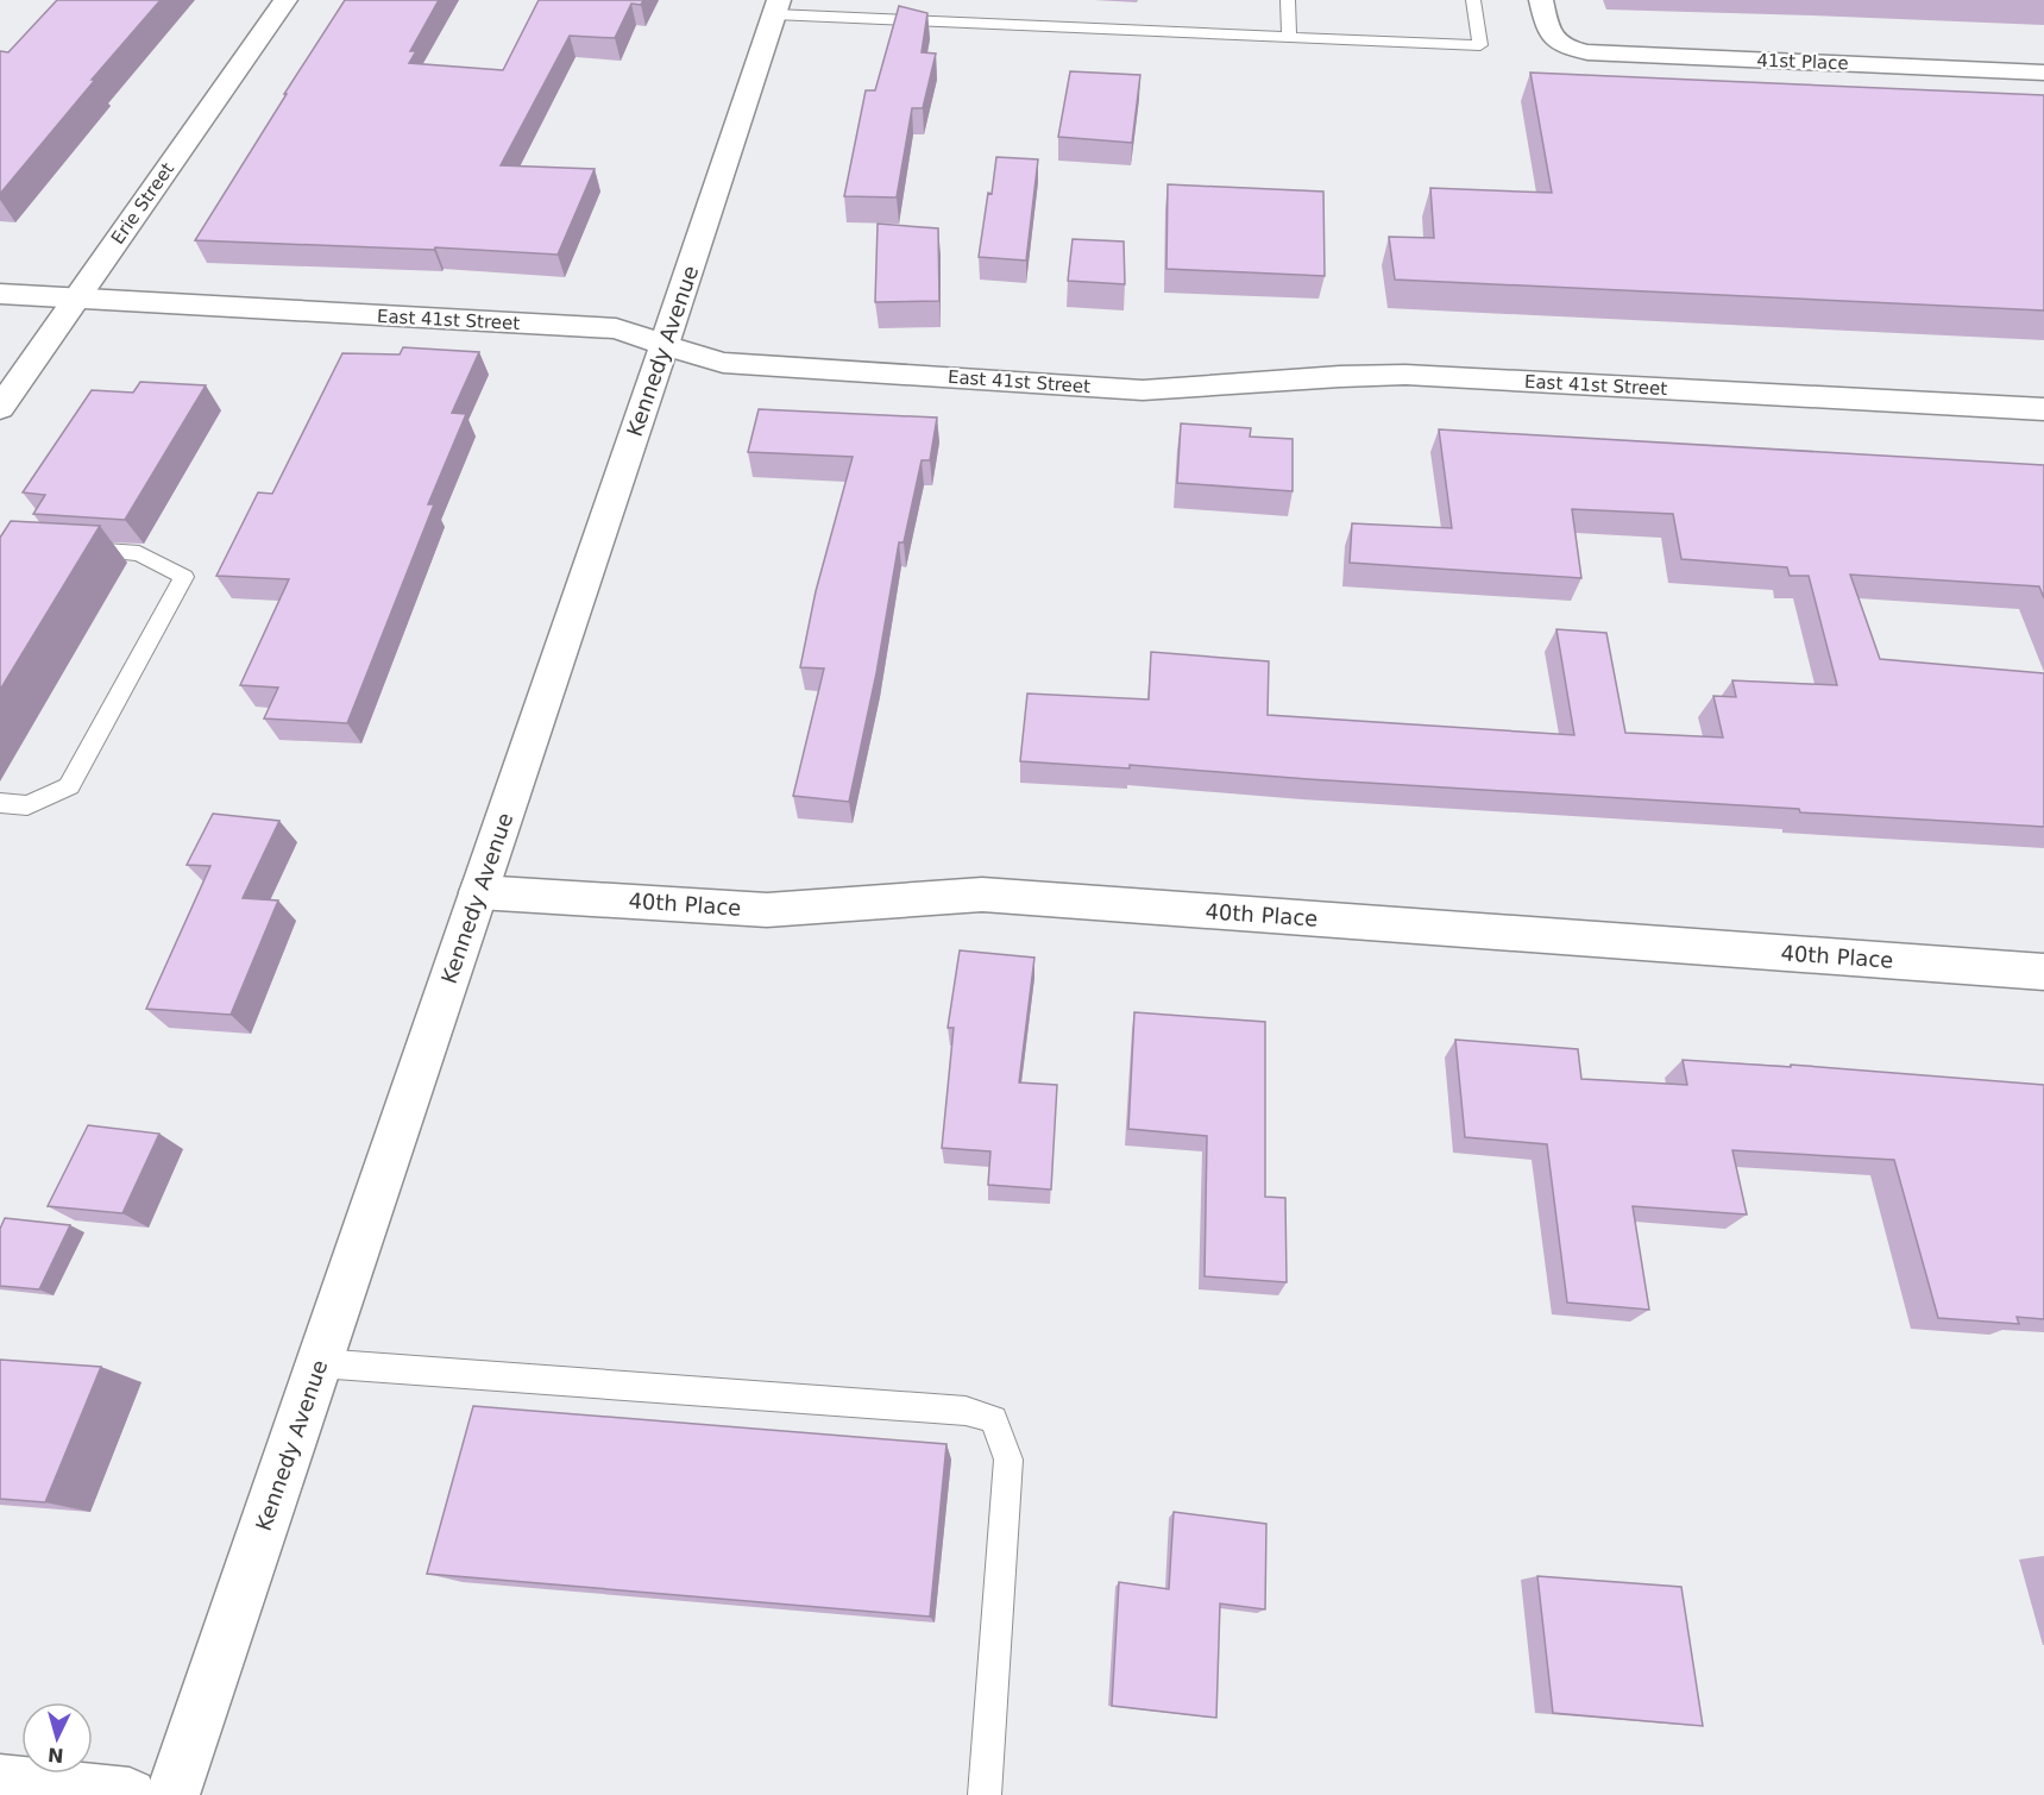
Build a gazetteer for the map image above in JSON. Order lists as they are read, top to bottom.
{
  "streets": {
    "street": [
      "41st Place",
      "Erie Street",
      "East 41st Street",
      "Kennedy Avenue",
      "40th Place"
    ]
  },
  "crossings": [
    ["Erie Street", "East 41st Street"],
    ["East 41st Street", "Kennedy Avenue"],
    ["Kennedy Avenue", "40th Place"]
  ],
  "north": "bottom"
}
